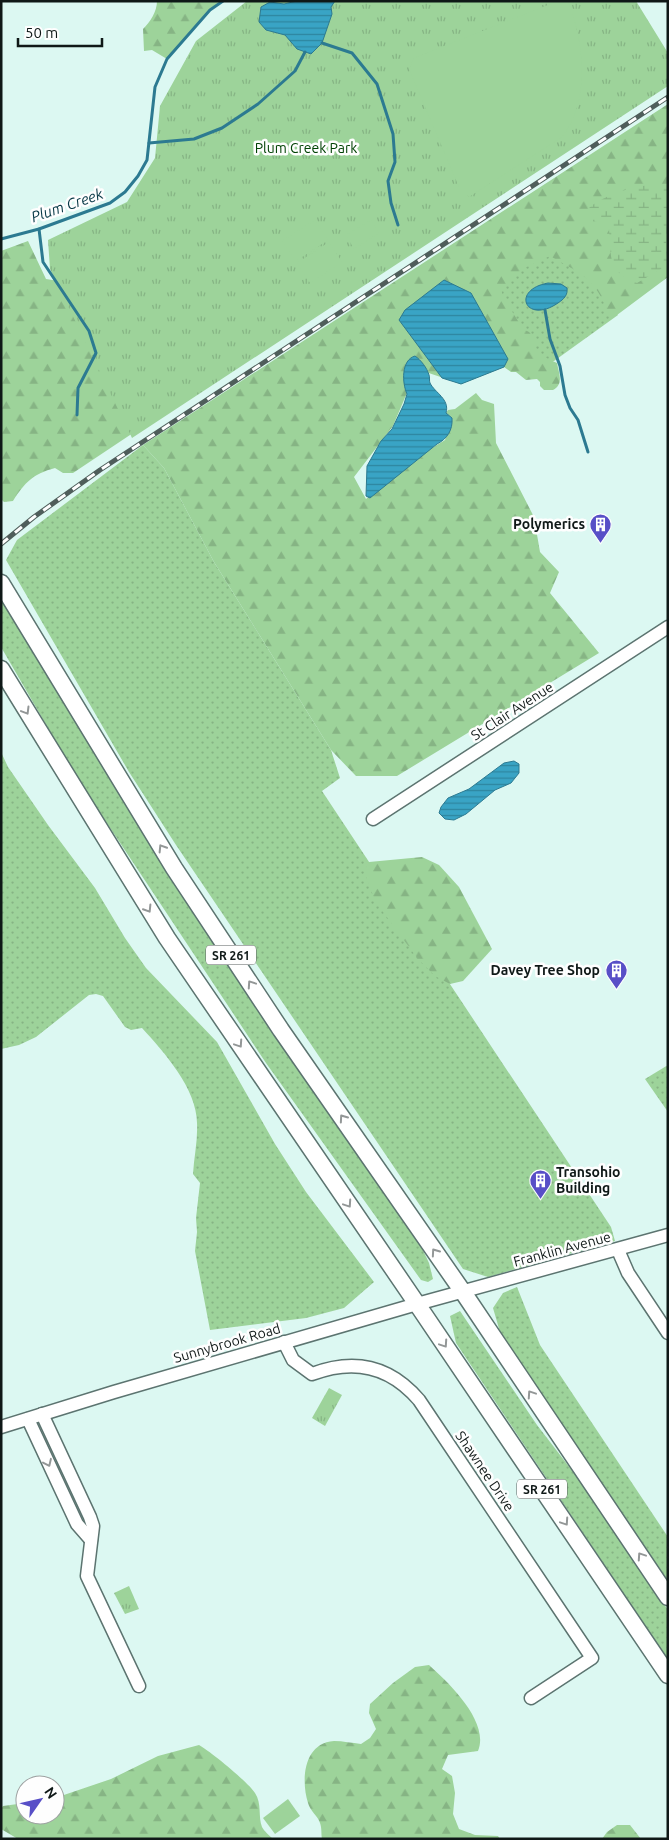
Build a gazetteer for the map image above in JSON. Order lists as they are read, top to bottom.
{
  "streets": {
    "main road": ["SR 261"],
    "street": [
      "St Clair Avenue",
      "Franklin Avenue",
      "Sunnybrook Road",
      "Shawnee Drive"
    ]
  },
  "crossings": [
    ["SR 261", "Franklin Avenue"],
    ["SR 261", "Sunnybrook Road"],
    ["Franklin Avenue", "Sunnybrook Road"],
    ["Sunnybrook Road", "Shawnee Drive"]
  ],
  "water": ["Plum Creek"],
  "parks": ["Plum Creek Park"],
  "places": {
    "building": ["Polymerics", "Davey Tree Shop", "Transohio Building"]
  },
  "scale_bar": "50 m",
  "north": "top right"
}
